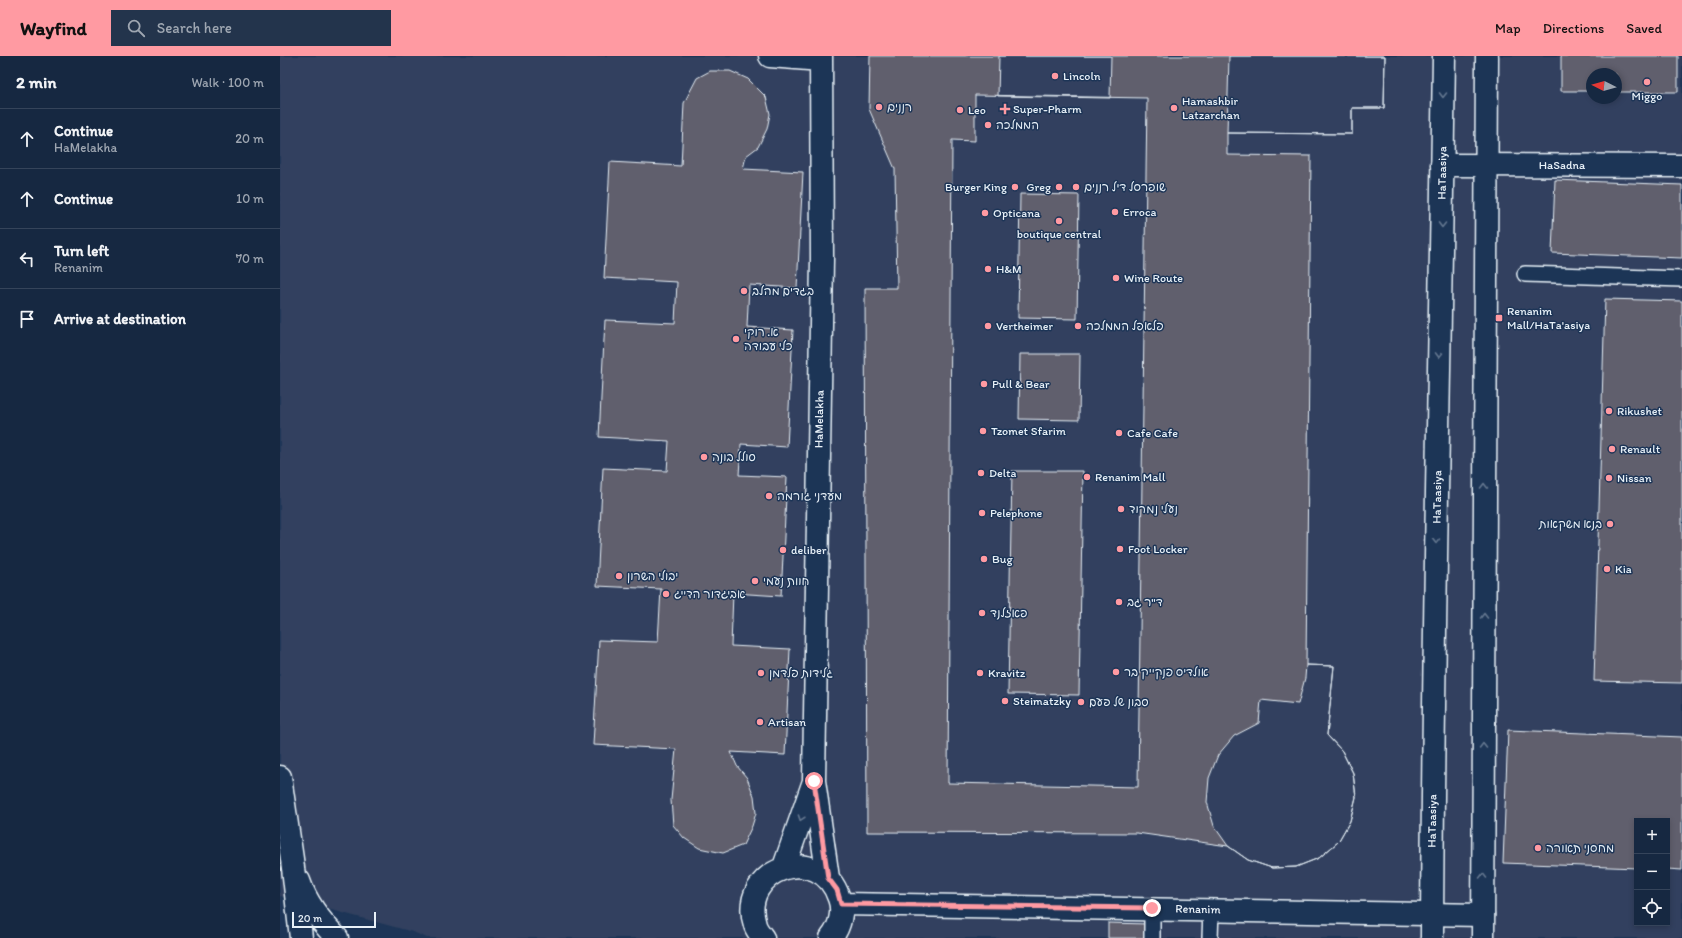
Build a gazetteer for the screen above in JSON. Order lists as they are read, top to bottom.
{
  "streets": {
    "street": [
      "HaSadna",
      "HaTaasiya",
      "HaMelakha",
      "Renanim"
    ]
  },
  "crossings": [
    ["HaSadna", "HaTaasiya"],
    ["HaTaasiya", "Renanim"]
  ],
  "places": {
    "other": [
      "Lincoln",
      "Miggo",
      "רננים",
      "Hamashbir Latzarchan",
      "Leo",
      "הממלכה",
      "Burger King",
      "Greg",
      "שופרסל דיל רננים",
      "Erroca",
      "Opticana",
      "boutique central",
      "H&M",
      "Wine Route",
      "בגדים מהלב",
      "Vertheimer",
      "פלאפל הממלכה",
      "א. רוקי כלי עבודה",
      "Pull & Bear",
      "Rikushet",
      "Tzomet Sfarim",
      "Cafe Cafe",
      "Renault",
      "סולל בונה",
      "Delta",
      "Renanim Mall",
      "Nissan",
      "מעדני גורמה",
      "נעלי נמרוד",
      "Pelephone",
      "בנא משקאות",
      "Foot Locker",
      "deliber",
      "Bug",
      "Kia",
      "יבולי השרון",
      "חוות נעמי",
      "אביגדור הדייג",
      "ד\"ר גב",
      "פאזלנד",
      "אולדיס פנקייק בר",
      "גלידות פלדמן",
      "Kravitz",
      "Steimatzky",
      "סבון של פעם",
      "Artisan",
      "מחסני תאורה"
    ],
    "health": ["Super-Pharm"],
    "transit": ["Renanim Mall/HaTa'asiya"]
  },
  "scale_bar": "20 m",
  "north": "left",
  "page": {
    "header": "Wayfind",
    "search": "Search here",
    "nav": ["Map", "Directions", "Saved"],
    "heading": ["2 min", "Walk · 100 m"],
    "list": [
      ["Continue", "HaMelakha", "20 m"],
      ["Continue", "10 m"],
      ["Turn left", "Renanim", "70 m"],
      "Arrive at destination"
    ],
    "map_buttons": ["+", "−"],
    "scale": "20 m"
  }
}
